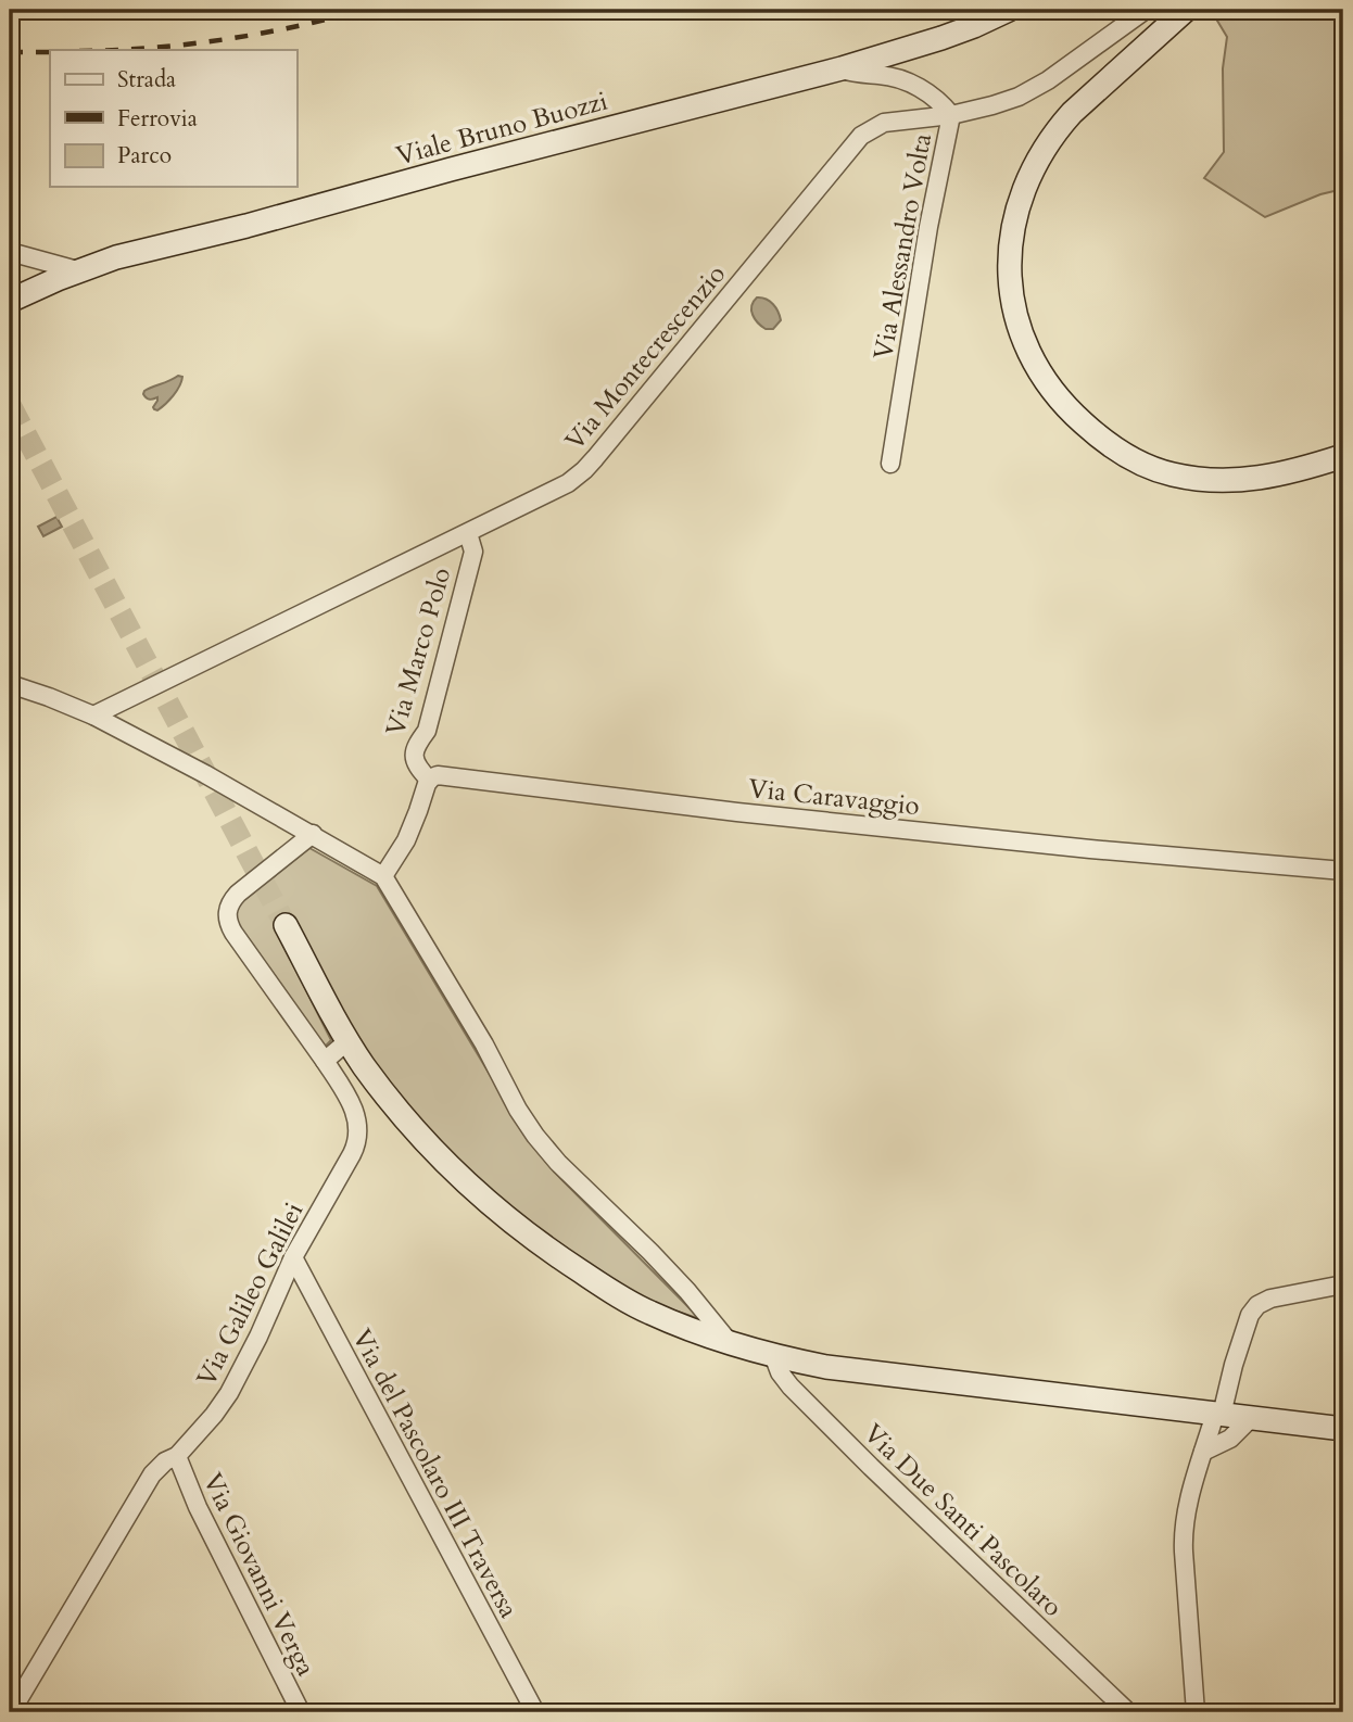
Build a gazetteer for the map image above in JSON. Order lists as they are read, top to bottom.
{
  "streets": {
    "main road": ["Viale Bruno Buozzi"],
    "street": [
      "Via Alessandro Volta",
      "Via Montecrescenzio",
      "Via Marco Polo",
      "Via Caravaggio",
      "Via Galileo Galilei",
      "Via del Pascolaro III Traversa",
      "Via Due Santi Pascolaro",
      "Via Giovanni Verga"
    ]
  },
  "crossings": [
    ["Viale Bruno Buozzi", "Via Alessandro Volta"],
    ["Via Alessandro Volta", "Via Montecrescenzio"],
    ["Via Montecrescenzio", "Via Marco Polo"],
    ["Via Marco Polo", "Via Caravaggio"],
    ["Via Galileo Galilei", "Via del Pascolaro III Traversa"],
    ["Via Galileo Galilei", "Via Giovanni Verga"]
  ],
  "legend": ["Strada", "Ferrovia", "Parco"]
}
